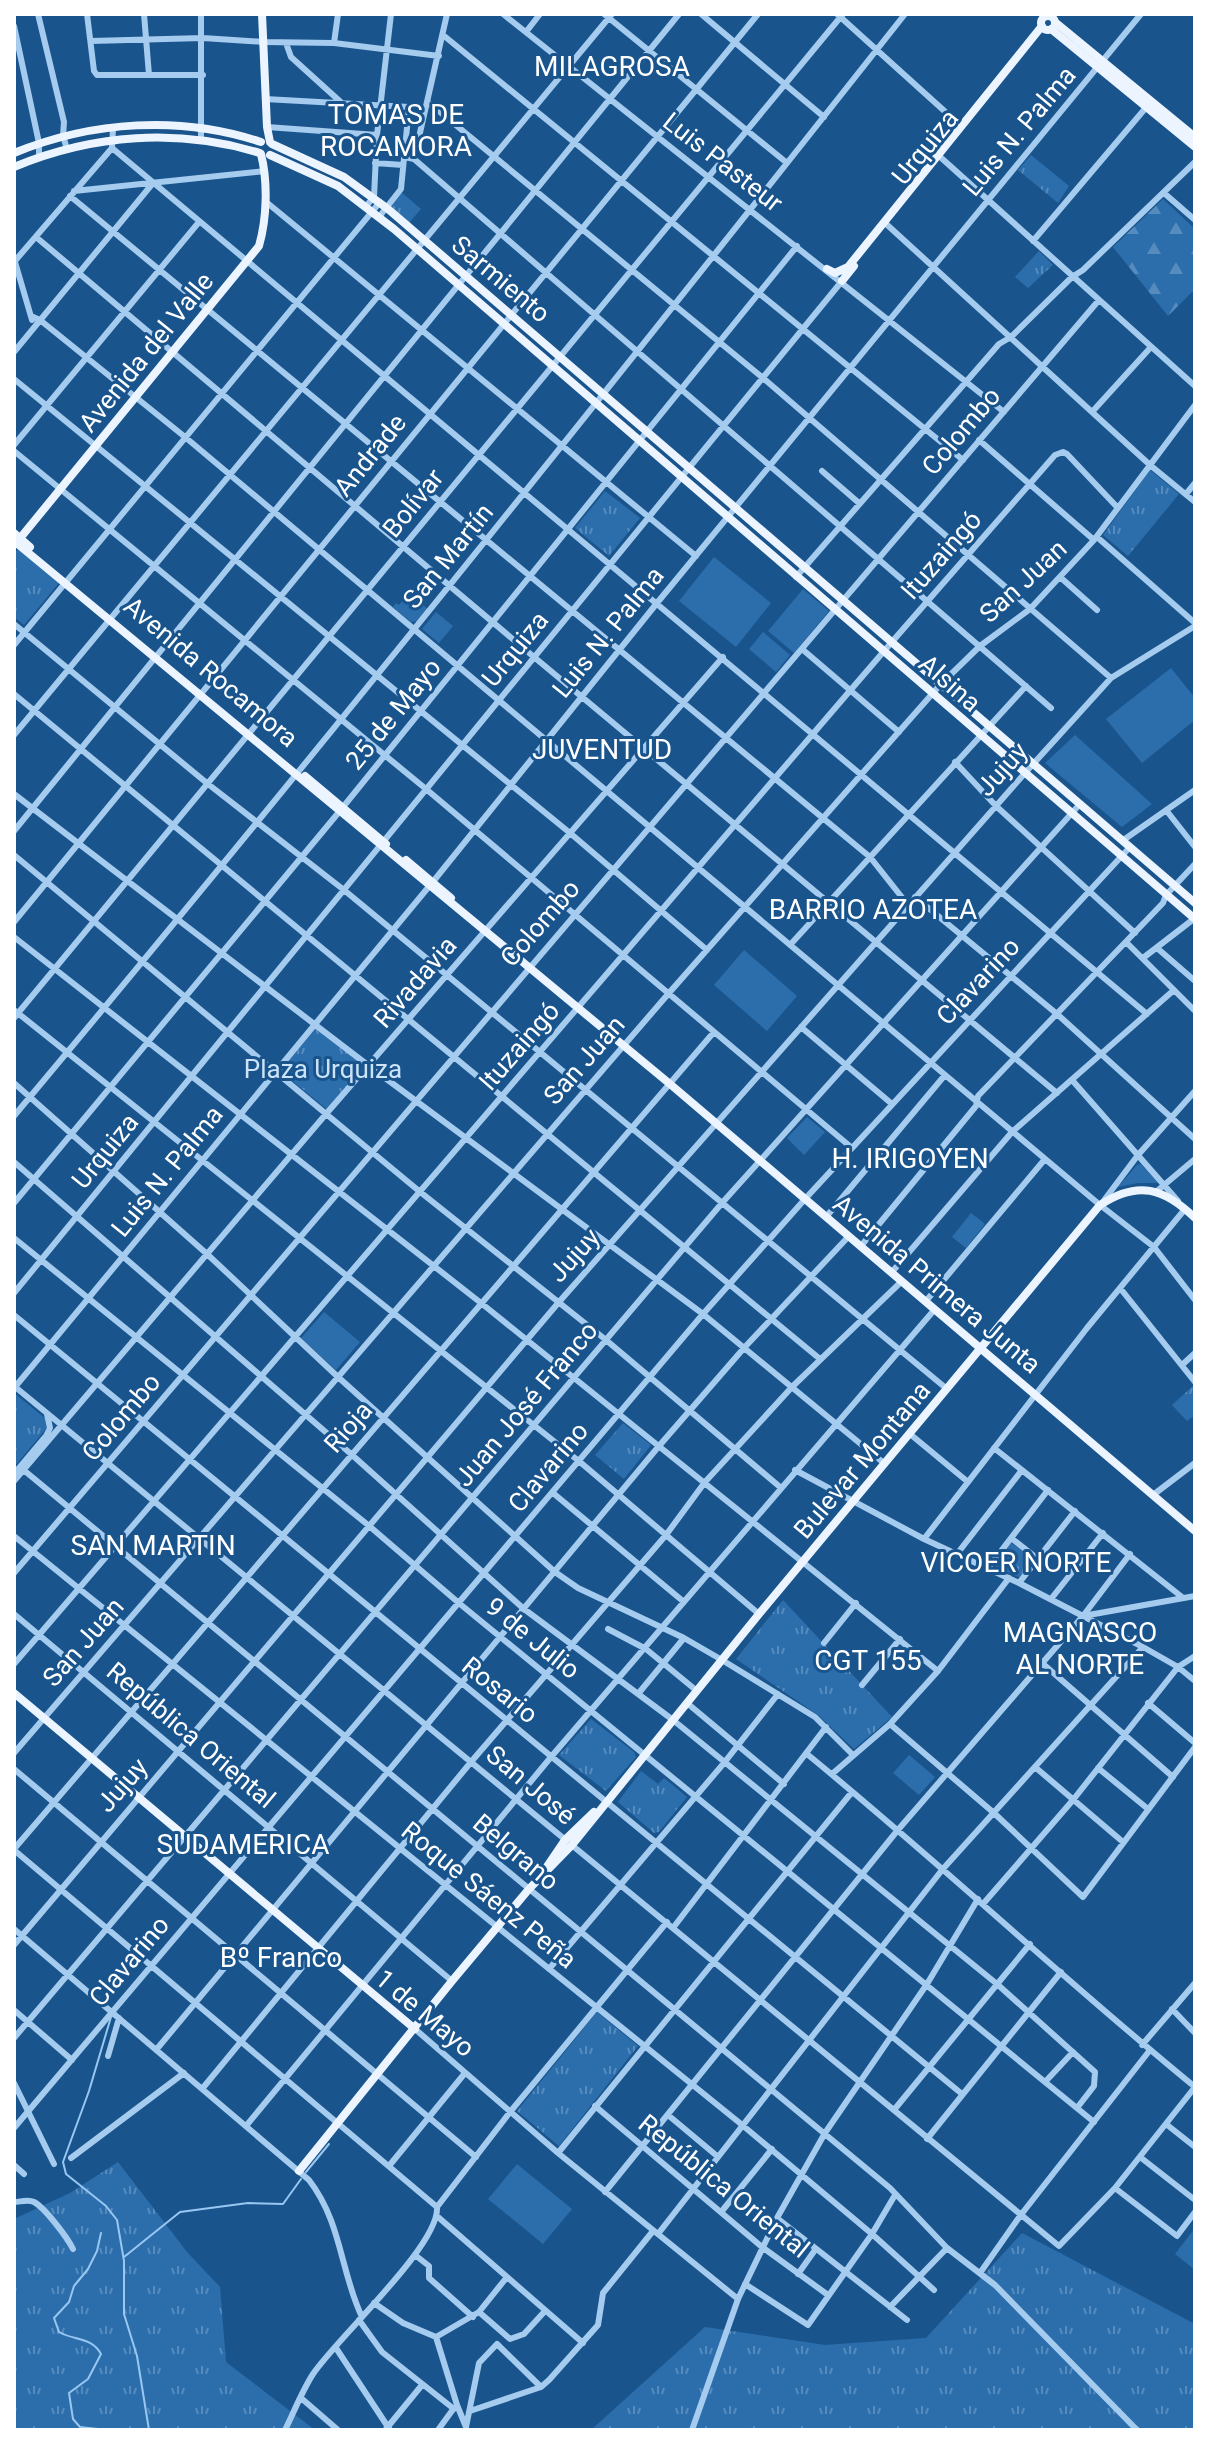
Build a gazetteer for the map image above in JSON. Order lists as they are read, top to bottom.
{
  "streets": {
    "main road": [
      "Urquiza",
      "Sarmiento",
      "Avenida del Valle",
      "Avenida Rocamora",
      "Alsina",
      "Avenida Primera Junta",
      "Bulevar Montana",
      "1 de Mayo"
    ],
    "street": [
      "Luis N. Palma",
      "Luis Pasteur",
      "Colombo",
      "Andrade",
      "Bolívar",
      "Ituzaingó",
      "San Martín",
      "San Juan",
      "25 de Mayo",
      "Jujuy",
      "Clavarino",
      "Rivadavia",
      "Juan José Franco",
      "Rioja",
      "9 de Julio",
      "Rosario",
      "República Oriental",
      "San José",
      "Belgrano",
      "Roque Sáenz Peña"
    ]
  },
  "crossings": [
    ["Luis N. Palma", "Luis Pasteur"],
    ["Luis N. Palma", "Alsina"],
    ["Luis N. Palma", "Avenida Primera Junta"],
    ["Luis N. Palma", "9 de Julio"],
    ["Luis N. Palma", "Rosario"],
    ["Luis N. Palma", "San José"],
    ["Urquiza", "Luis Pasteur"],
    ["Urquiza", "Sarmiento"],
    ["Urquiza", "Avenida Rocamora"],
    ["Urquiza", "Alsina"],
    ["Urquiza", "Avenida Primera Junta"],
    ["Urquiza", "9 de Julio"],
    ["Luis Pasteur", "Colombo"],
    ["Luis Pasteur", "Andrade"],
    ["Luis Pasteur", "Bolívar"],
    ["Luis Pasteur", "San Martín"],
    ["Luis Pasteur", "25 de Mayo"],
    ["Sarmiento", "Avenida del Valle"],
    ["Sarmiento", "Andrade"],
    ["Sarmiento", "Bolívar"],
    ["Sarmiento", "San Martín"],
    ["Sarmiento", "Alsina"],
    ["Sarmiento", "25 de Mayo"],
    ["Avenida del Valle", "Avenida Rocamora"],
    ["Colombo", "Alsina"],
    ["Colombo", "Avenida Primera Junta"],
    ["Colombo", "9 de Julio"],
    ["Colombo", "Rosario"],
    ["Colombo", "San José"],
    ["Colombo", "Belgrano"],
    ["Colombo", "Roque Sáenz Peña"],
    ["Andrade", "Avenida Rocamora"],
    ["Bolívar", "Avenida Rocamora"],
    ["Ituzaingó", "San Juan"],
    ["Ituzaingó", "Alsina"],
    ["Ituzaingó", "Avenida Primera Junta"],
    ["Ituzaingó", "9 de Julio"],
    ["Ituzaingó", "Rosario"],
    ["Ituzaingó", "República Oriental"],
    ["Ituzaingó", "San José"],
    ["Ituzaingó", "Belgrano"],
    ["Ituzaingó", "Roque Sáenz Peña"],
    ["San Martín", "Avenida Rocamora"],
    ["San Juan", "Alsina"],
    ["San Juan", "Avenida Primera Junta"],
    ["San Juan", "9 de Julio"],
    ["San Juan", "Rosario"],
    ["San Juan", "República Oriental"],
    ["San Juan", "San José"],
    ["San Juan", "Belgrano"],
    ["San Juan", "Roque Sáenz Peña"],
    ["San Juan", "1 de Mayo"],
    ["Avenida Rocamora", "25 de Mayo"],
    ["Avenida Rocamora", "Avenida Primera Junta"],
    ["Alsina", "Jujuy"],
    ["Alsina", "Clavarino"],
    ["Alsina", "Juan José Franco"],
    ["Jujuy", "Avenida Primera Junta"],
    ["Jujuy", "9 de Julio"],
    ["Jujuy", "Rosario"],
    ["Jujuy", "República Oriental"],
    ["Jujuy", "San José"],
    ["Jujuy", "Belgrano"],
    ["Jujuy", "Roque Sáenz Peña"],
    ["Jujuy", "1 de Mayo"],
    ["Clavarino", "Avenida Primera Junta"],
    ["Clavarino", "9 de Julio"],
    ["Clavarino", "Rosario"],
    ["Clavarino", "República Oriental"],
    ["Clavarino", "San José"],
    ["Clavarino", "Belgrano"],
    ["Clavarino", "Roque Sáenz Peña"],
    ["Clavarino", "1 de Mayo"],
    ["Rivadavia", "Avenida Primera Junta"],
    ["Rivadavia", "9 de Julio"],
    ["Rivadavia", "Rosario"],
    ["Rivadavia", "San José"],
    ["Rivadavia", "Belgrano"],
    ["Avenida Primera Junta", "Juan José Franco"],
    ["Avenida Primera Junta", "Rioja"],
    ["Avenida Primera Junta", "Bulevar Montana"],
    ["Juan José Franco", "9 de Julio"],
    ["Juan José Franco", "Rosario"],
    ["Juan José Franco", "República Oriental"],
    ["Juan José Franco", "San José"],
    ["Juan José Franco", "Belgrano"],
    ["Juan José Franco", "Roque Sáenz Peña"],
    ["Juan José Franco", "1 de Mayo"],
    ["Rioja", "9 de Julio"],
    ["Rioja", "Rosario"],
    ["Rioja", "República Oriental"],
    ["Rioja", "San José"],
    ["Rioja", "Belgrano"],
    ["Rioja", "Roque Sáenz Peña"],
    ["Rioja", "1 de Mayo"],
    ["Bulevar Montana", "9 de Julio"],
    ["Bulevar Montana", "Rosario"],
    ["Bulevar Montana", "República Oriental"],
    ["Bulevar Montana", "San José"],
    ["Bulevar Montana", "Belgrano"],
    ["Bulevar Montana", "Roque Sáenz Peña"],
    ["Bulevar Montana", "1 de Mayo"]
  ],
  "districts": [
    "MILAGROSA",
    "TOMAS DE ROCAMORA",
    "JUVENTUD",
    "BARRIO AZOTEA",
    "H. IRIGOYEN",
    "SAN MARTIN",
    "VICOER NORTE",
    "MAGNASCO AL NORTE",
    "CGT 155",
    "SUDAMERICA",
    "Bº Franco"
  ],
  "parks": ["Plaza Urquiza"]
}
